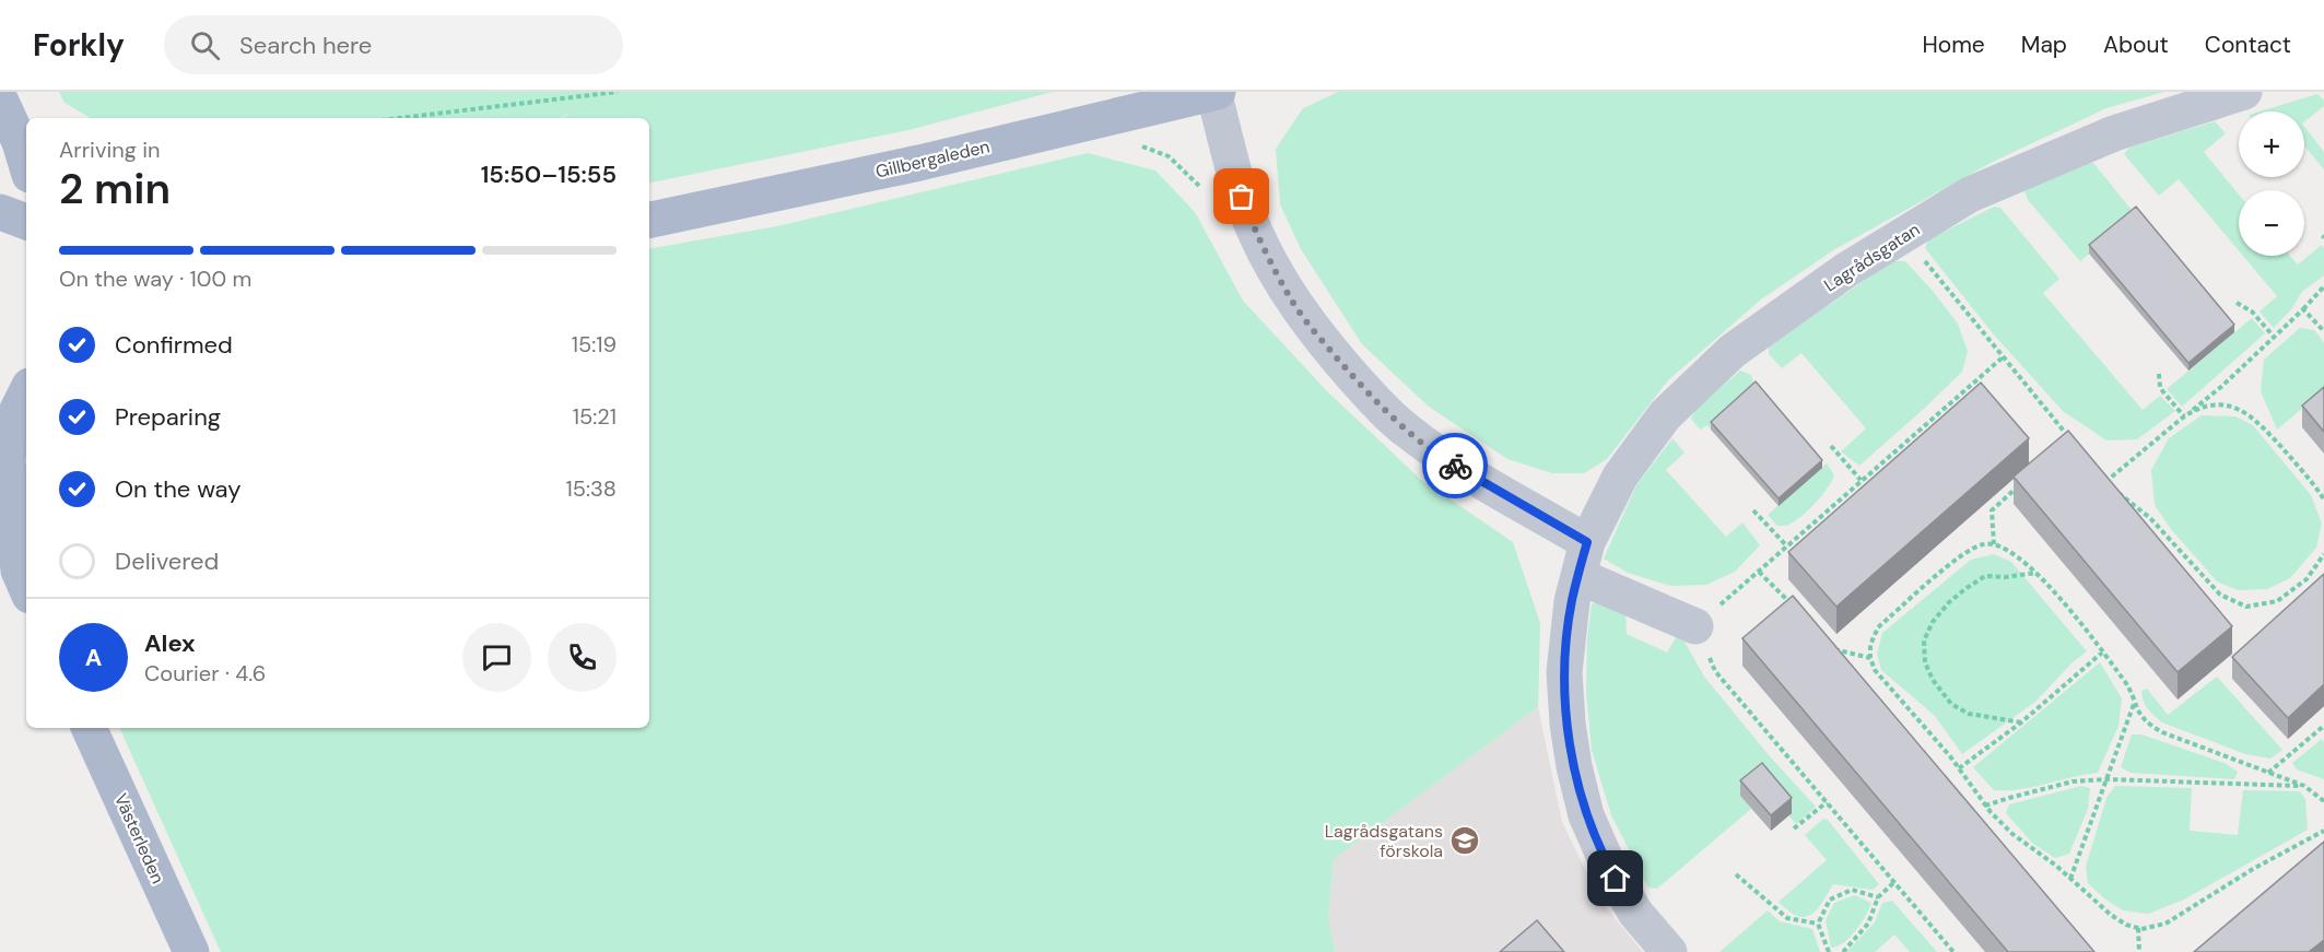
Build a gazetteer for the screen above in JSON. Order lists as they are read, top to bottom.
{
  "streets": {
    "main road": ["Gillbergaleden", "Västerleden"],
    "street": ["Lagrådsgatan"]
  },
  "places": {
    "school or university": ["Lagrådsgatans förskola"]
  },
  "page": {
    "header": "Forkly",
    "search": "Search here",
    "nav": [
      "Home",
      "Map",
      "About",
      "Contact"
    ],
    "map_buttons": ["+", "−"],
    "heading": ["2 min", "Arriving in", "15:50–15:55"],
    "panel": ["Alex", "Courier · 4.6"],
    "bar": "On the way · 100 m",
    "list": [
      ["Confirmed", "15:19"],
      ["Preparing", "15:21"],
      ["On the way", "15:38"],
      "Delivered"
    ],
    "round": "A"
  }
}
